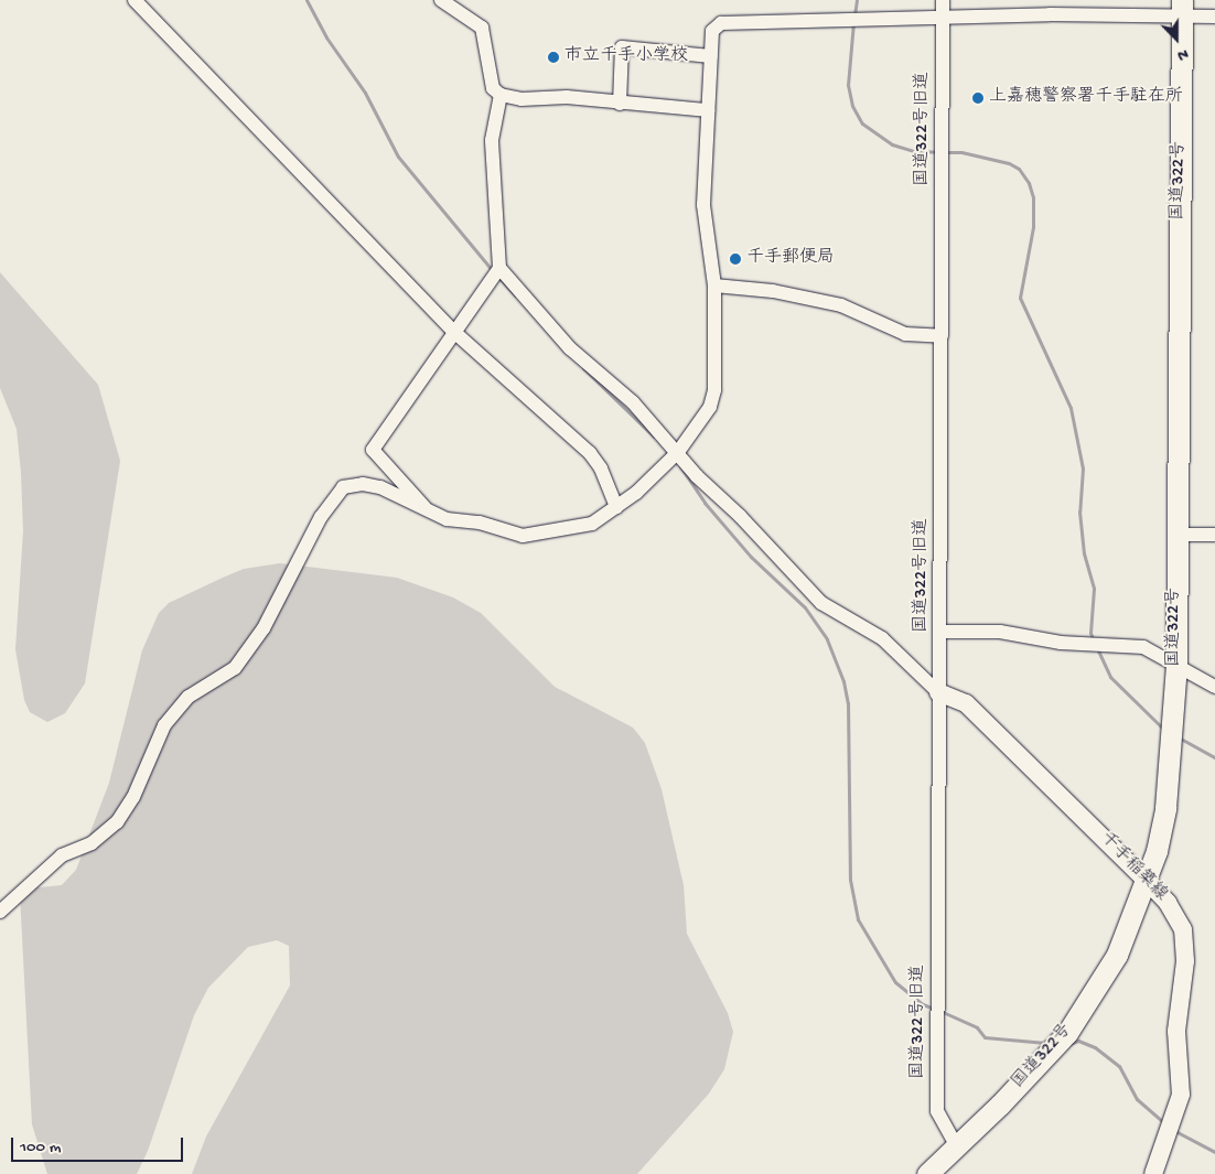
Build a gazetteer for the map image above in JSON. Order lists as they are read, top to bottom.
{
  "streets": {
    "highway": ["国道322号"],
    "main road": ["千手稲築線"],
    "street": ["国道322号旧道"]
  },
  "crossings": [
    ["国道322号旧道", "国道322号"],
    ["国道322号旧道", "千手稲築線"],
    ["国道322号", "千手稲築線"]
  ],
  "places": ["市立千手小学校", "上嘉穂警察署千手駐在所", "千手郵便局"],
  "scale_bar": "100 m",
  "north": "bottom"
}
